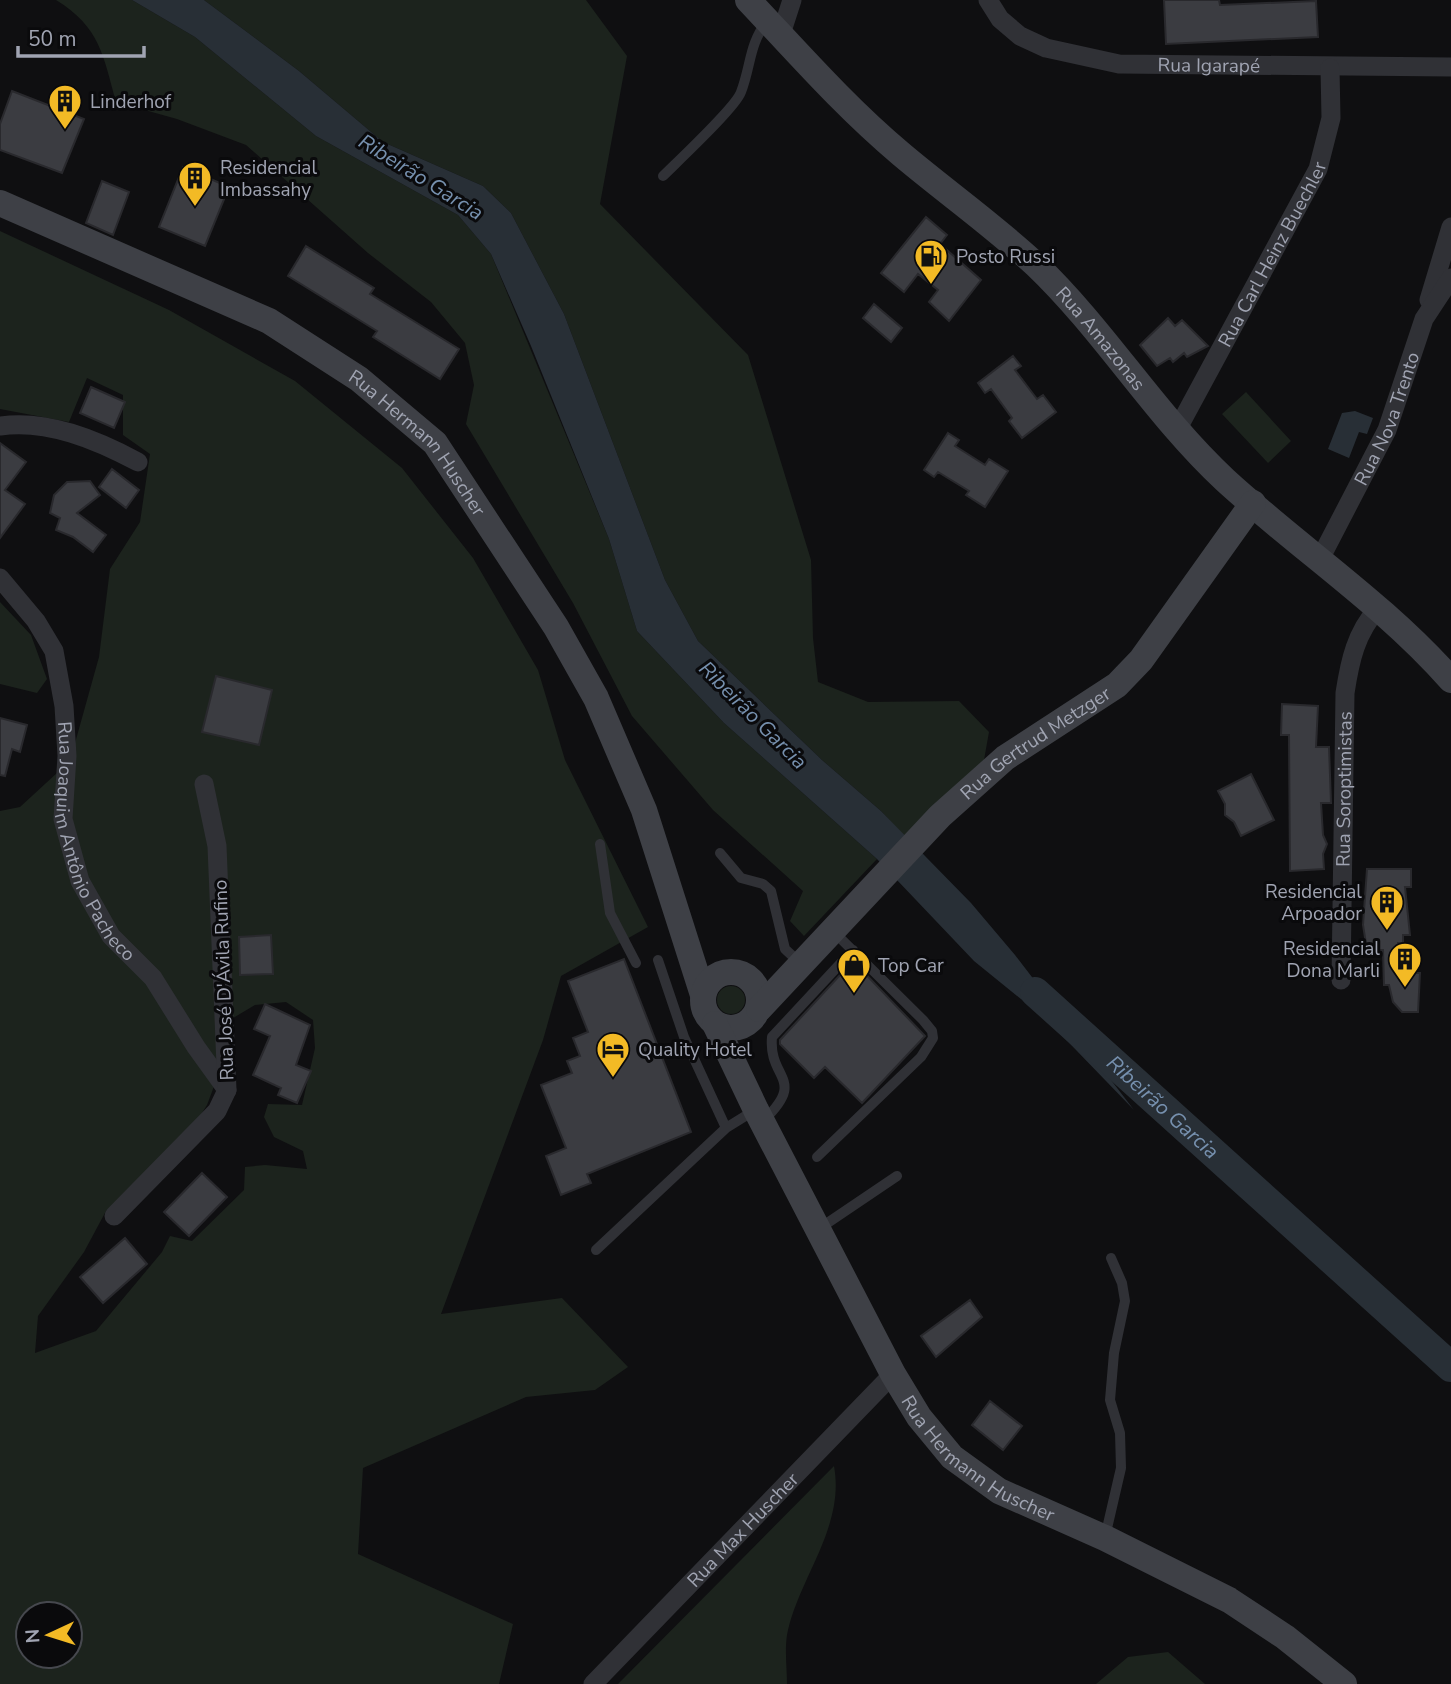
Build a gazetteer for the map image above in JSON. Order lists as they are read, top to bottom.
{
  "streets": {
    "main road": ["Rua Amazonas", "Rua Hermann Huscher", "Rua Gertrud Metzger"],
    "street": [
      "Rua Igarapé",
      "Rua Carl Heinz Buechler",
      "Rua Nova Trento",
      "Rua Soroptimistas",
      "Rua Joaquim Antônio Pacheco",
      "Rua José D'Ávila Rufino",
      "Rua Max Huscher"
    ]
  },
  "crossings": [
    ["Rua Igarapé", "Rua Carl Heinz Buechler"],
    ["Rua Carl Heinz Buechler", "Rua Amazonas"],
    ["Rua Amazonas", "Rua Nova Trento"],
    ["Rua Amazonas", "Rua Gertrud Metzger"],
    ["Rua Amazonas", "Rua Soroptimistas"],
    ["Rua Hermann Huscher", "Rua Gertrud Metzger"],
    ["Rua Hermann Huscher", "Rua Max Huscher"],
    ["Rua Joaquim Antônio Pacheco", "Rua José D'Ávila Rufino"]
  ],
  "water": ["Ribeirão Garcia"],
  "places": {
    "building": [
      "Linderhof",
      "Residencial Imbassahy",
      "Residencial Arpoador",
      "Residencial Dona Marli"
    ],
    "fuel station": ["Posto Russi"],
    "shop": ["Top Car"],
    "hotel": ["Quality Hotel"]
  },
  "scale_bar": "50 m",
  "north": "left"
}
